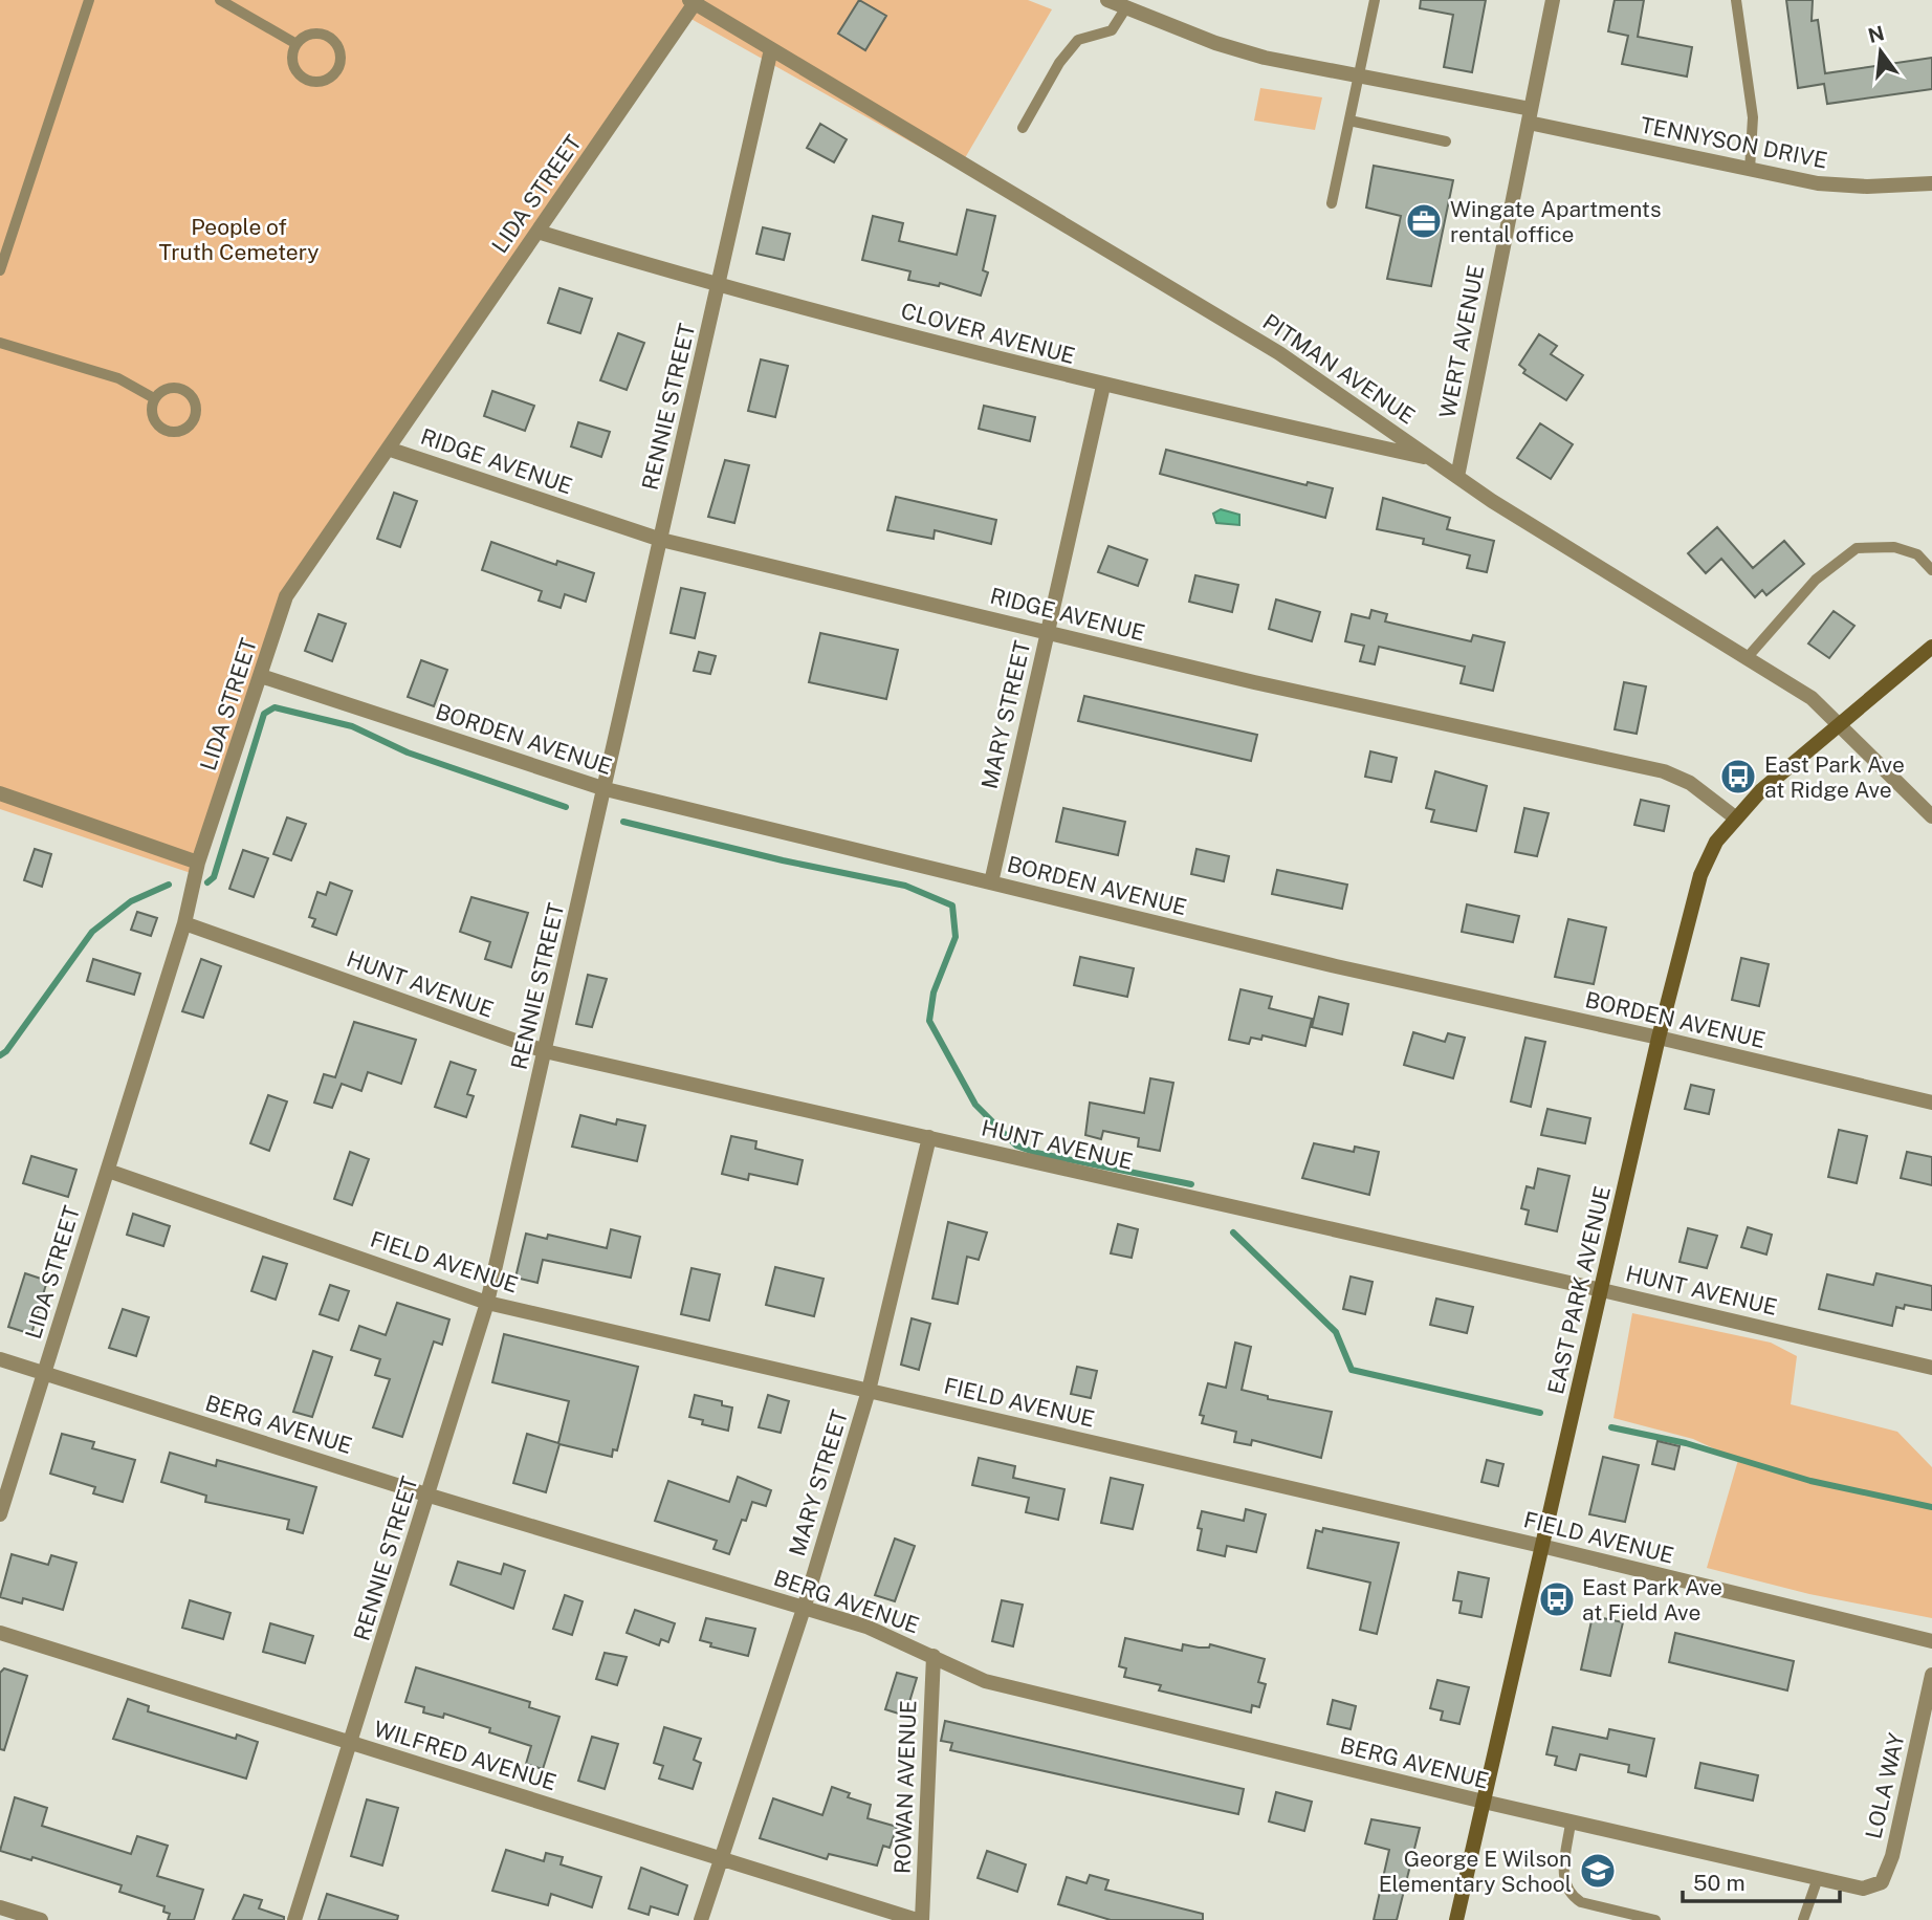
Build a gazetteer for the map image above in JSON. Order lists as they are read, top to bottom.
{
  "streets": {
    "street": [
      "TENNYSON DRIVE",
      "LIDA STREET",
      "CLOVER AVENUE",
      "WERT AVENUE",
      "PITMAN AVENUE",
      "RENNIE STREET",
      "RIDGE AVENUE",
      "MARY STREET",
      "BORDEN AVENUE",
      "HUNT AVENUE",
      "FIELD AVENUE",
      "EAST PARK AVENUE",
      "BERG AVENUE",
      "WILFRED AVENUE",
      "LOLA WAY",
      "ROWAN AVENUE"
    ]
  },
  "crossings": [
    ["TENNYSON DRIVE", "WERT AVENUE"],
    ["LIDA STREET", "CLOVER AVENUE"],
    ["LIDA STREET", "PITMAN AVENUE"],
    ["LIDA STREET", "RIDGE AVENUE"],
    ["LIDA STREET", "BORDEN AVENUE"],
    ["LIDA STREET", "HUNT AVENUE"],
    ["LIDA STREET", "FIELD AVENUE"],
    ["LIDA STREET", "BERG AVENUE"],
    ["CLOVER AVENUE", "PITMAN AVENUE"],
    ["CLOVER AVENUE", "RENNIE STREET"],
    ["CLOVER AVENUE", "MARY STREET"],
    ["WERT AVENUE", "PITMAN AVENUE"],
    ["PITMAN AVENUE", "RENNIE STREET"],
    ["PITMAN AVENUE", "EAST PARK AVENUE"],
    ["RENNIE STREET", "RIDGE AVENUE"],
    ["RENNIE STREET", "BORDEN AVENUE"],
    ["RENNIE STREET", "HUNT AVENUE"],
    ["RENNIE STREET", "FIELD AVENUE"],
    ["RENNIE STREET", "BERG AVENUE"],
    ["RENNIE STREET", "WILFRED AVENUE"],
    ["RIDGE AVENUE", "MARY STREET"],
    ["RIDGE AVENUE", "EAST PARK AVENUE"],
    ["MARY STREET", "BORDEN AVENUE"],
    ["MARY STREET", "HUNT AVENUE"],
    ["MARY STREET", "FIELD AVENUE"],
    ["MARY STREET", "BERG AVENUE"],
    ["MARY STREET", "WILFRED AVENUE"],
    ["BORDEN AVENUE", "EAST PARK AVENUE"],
    ["HUNT AVENUE", "EAST PARK AVENUE"],
    ["FIELD AVENUE", "EAST PARK AVENUE"],
    ["EAST PARK AVENUE", "BERG AVENUE"],
    ["BERG AVENUE", "LOLA WAY"],
    ["BERG AVENUE", "ROWAN AVENUE"],
    ["WILFRED AVENUE", "ROWAN AVENUE"]
  ],
  "parks": ["People of Truth Cemetery"],
  "places": {
    "office": ["Wingate Apartments rental office"],
    "bus stop": ["East Park Ave at Ridge Ave", "East Park Ave at Field Ave"],
    "school or university": ["George E Wilson Elementary School"]
  },
  "scale_bar": "50 m",
  "north": "top"
}
